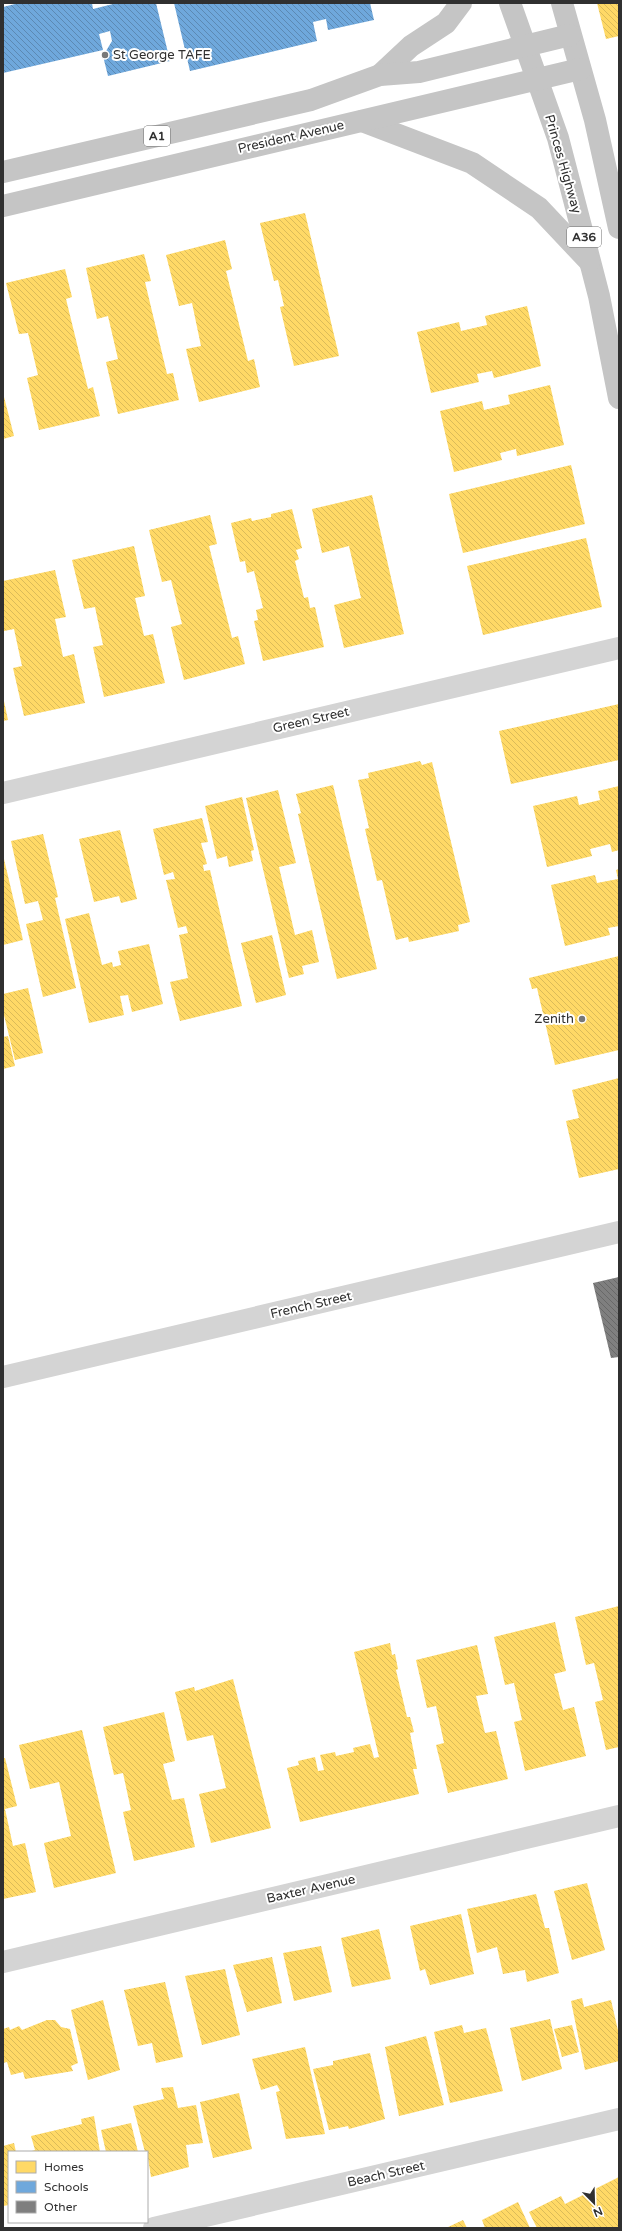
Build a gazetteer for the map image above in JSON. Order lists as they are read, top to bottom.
{
  "streets": {
    "highway": [
      "A1",
      "President Avenue",
      "Princes Highway",
      "A36"
    ],
    "street": [
      "Green Street",
      "French Street",
      "Baxter Avenue",
      "Beach Street"
    ]
  },
  "crossings": [
    ["A1", "Princes Highway"],
    ["President Avenue", "Princes Highway"],
    ["President Avenue", "A36"]
  ],
  "places": ["St George TAFE", "Zenith"],
  "legend": ["Homes", "Schools", "Other"],
  "north": "bottom right"
}
